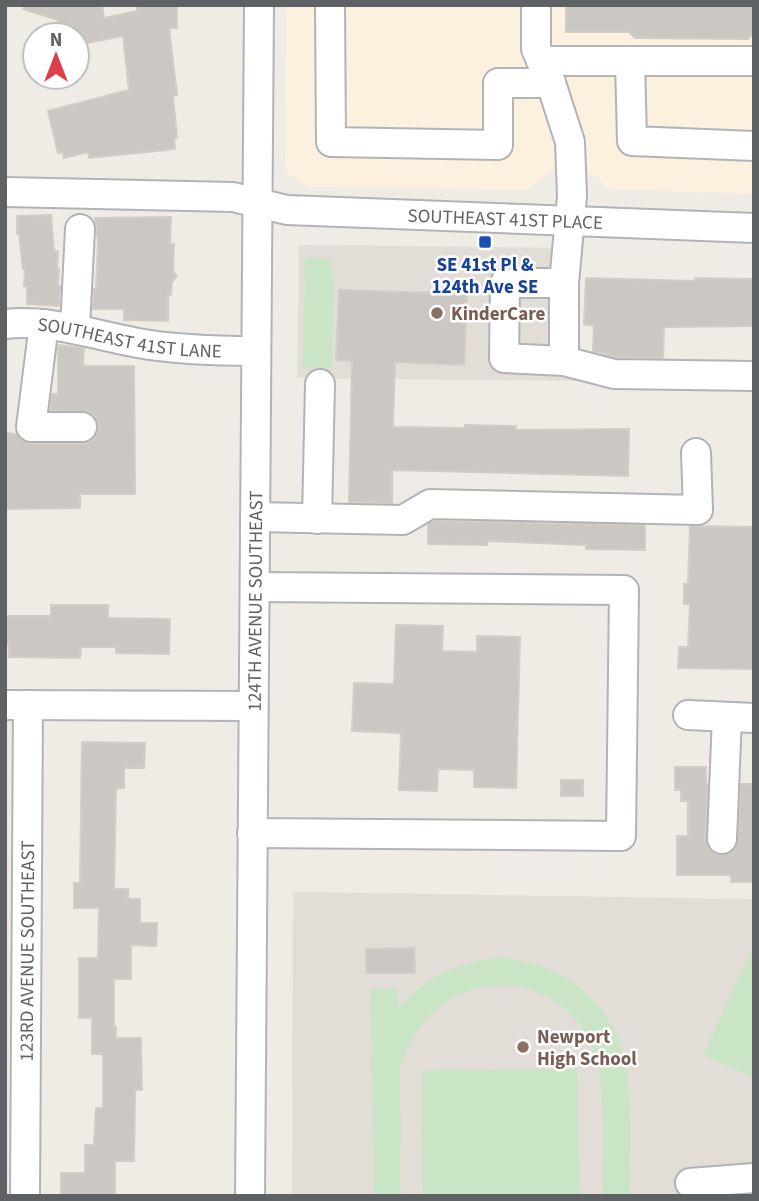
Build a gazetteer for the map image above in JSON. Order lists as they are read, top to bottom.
{
  "streets": {
    "street": [
      "SOUTHEAST 41ST PLACE",
      "SOUTHEAST 41ST LANE",
      "124TH AVENUE SOUTHEAST",
      "123RD AVENUE SOUTHEAST"
    ]
  },
  "crossings": [
    ["SOUTHEAST 41ST PLACE", "124TH AVENUE SOUTHEAST"],
    ["SOUTHEAST 41ST LANE", "124TH AVENUE SOUTHEAST"]
  ],
  "places": {
    "transit": ["SE 41st Pl & 124th Ave SE"],
    "other": ["KinderCare", "Newport High School"]
  },
  "north": "top"
}
